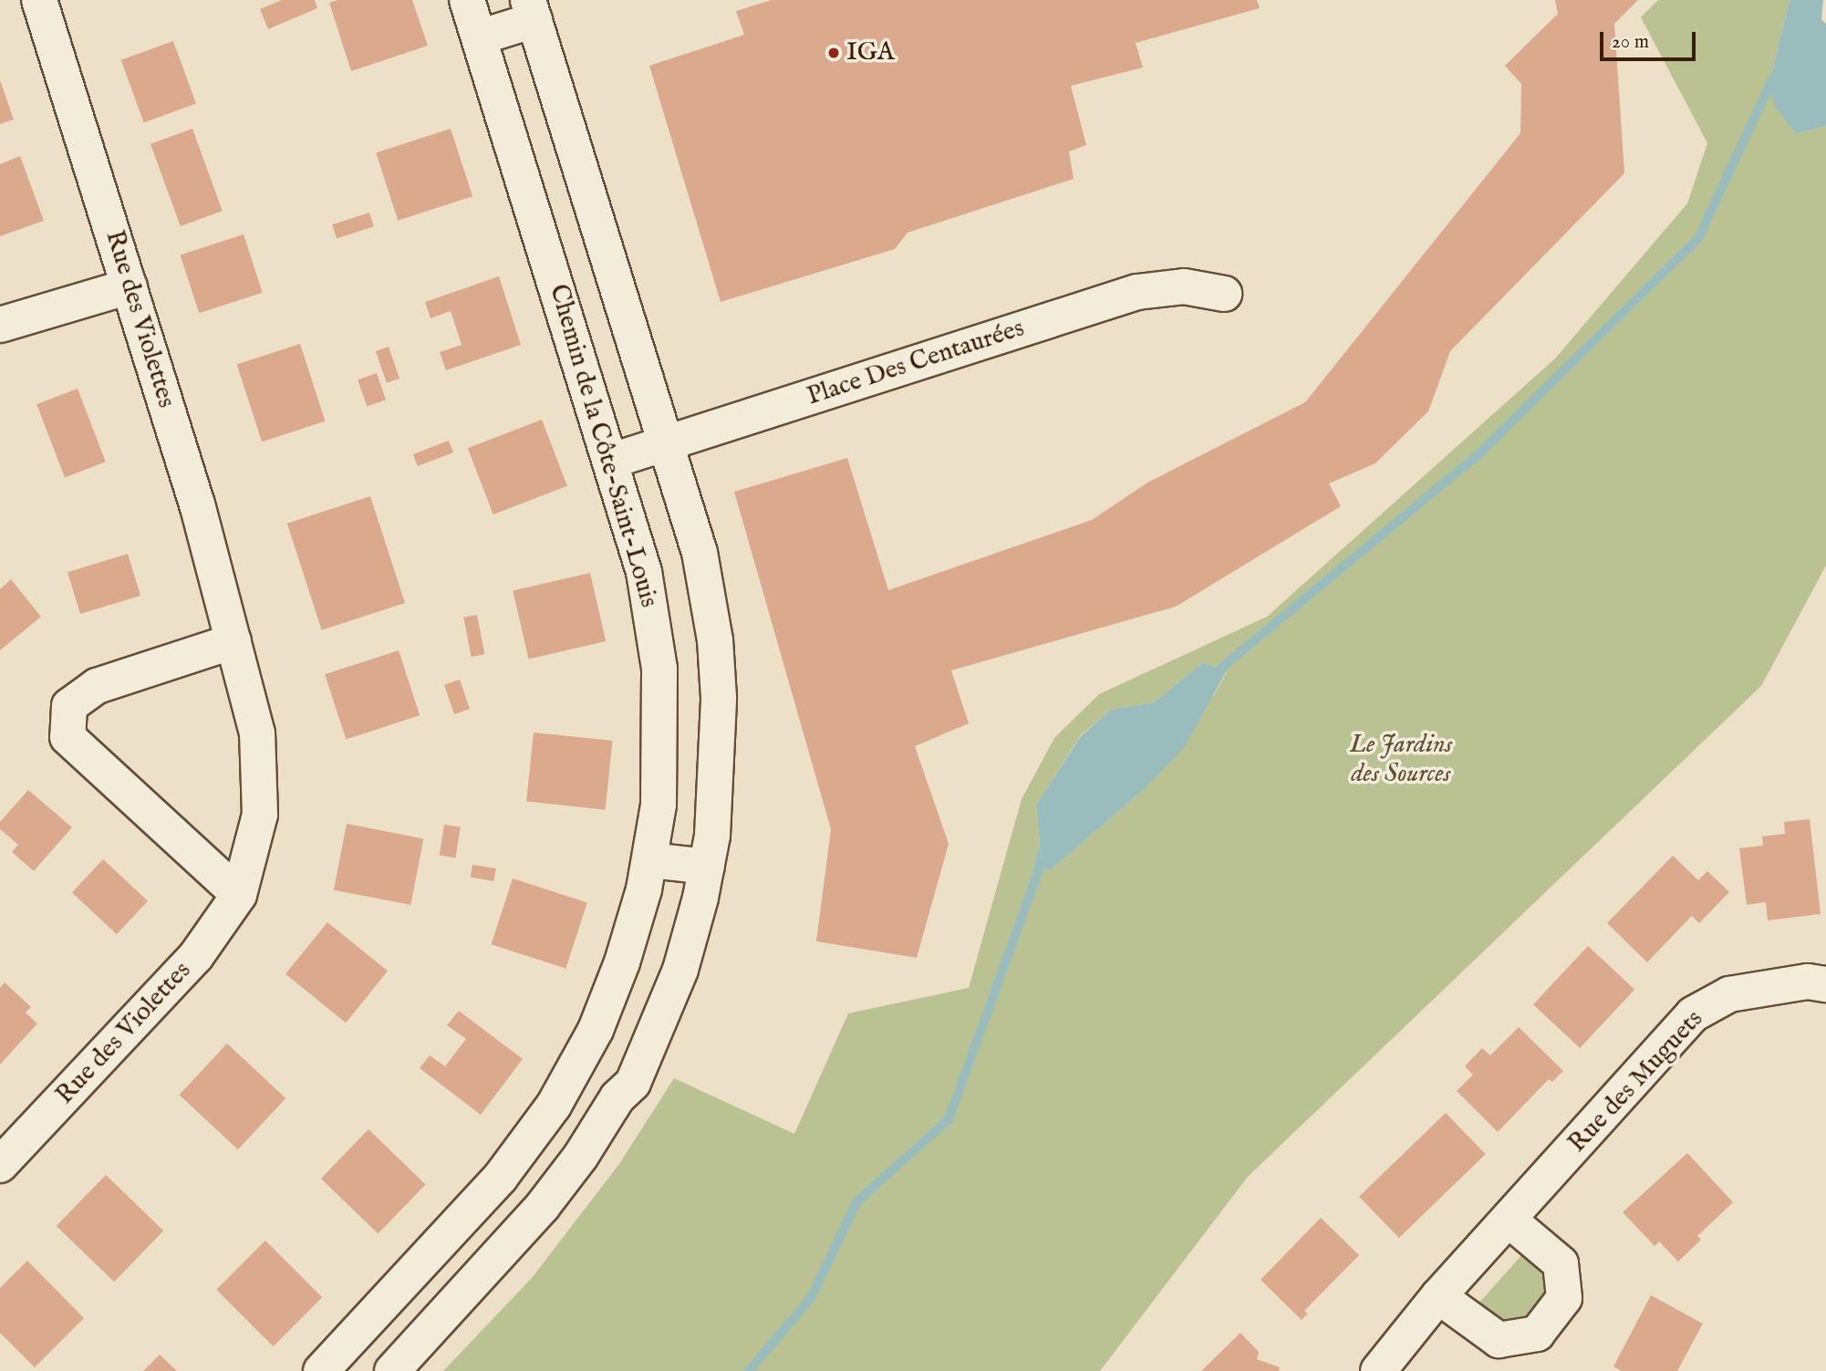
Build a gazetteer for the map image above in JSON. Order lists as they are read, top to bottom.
{
  "streets": {
    "street": [
      "Rue des Violettes",
      "Place Des Centaurées",
      "Chemin de la Côte-Saint-Louis",
      "Rue des Muguets"
    ]
  },
  "crossings": [
    ["Place Des Centaurées", "Chemin de la Côte-Saint-Louis"]
  ],
  "parks": ["Le Jardins des Sources"],
  "places": ["IGA"],
  "scale_bar": "20 m"
}
